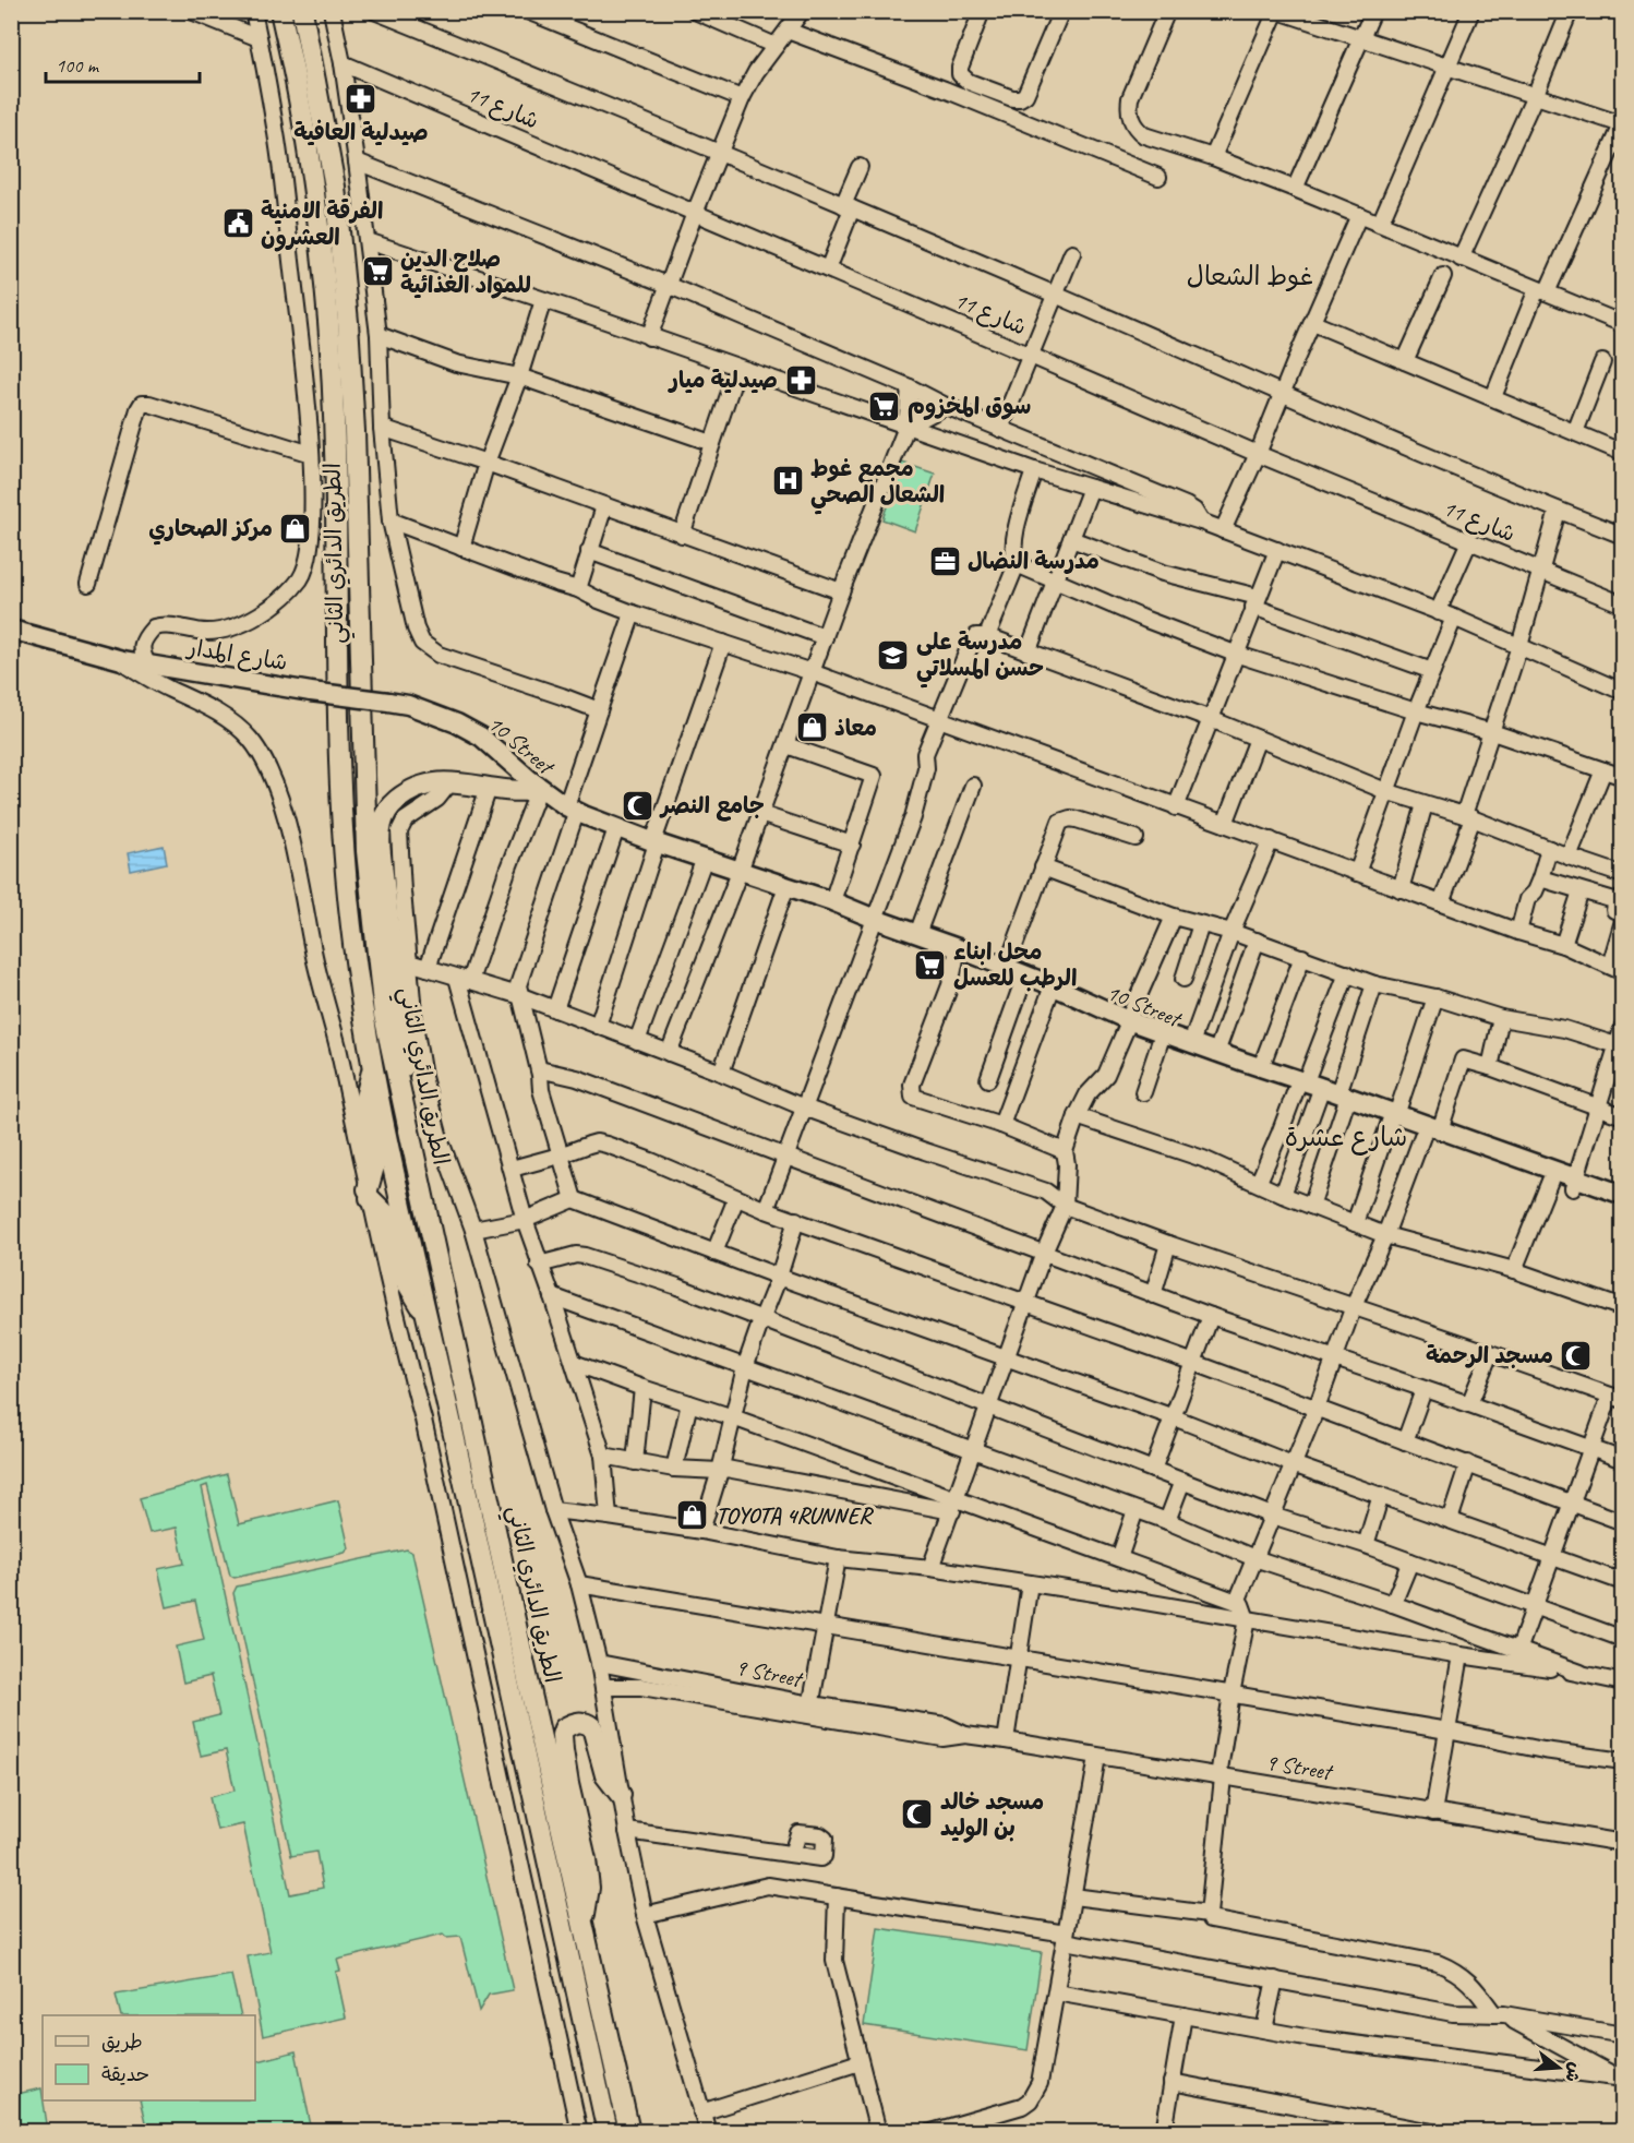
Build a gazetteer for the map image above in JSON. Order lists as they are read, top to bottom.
{
  "streets": {
    "highway": ["الطريق الدائري الثاني"],
    "main road": ["شارع المدار", "10 Street"],
    "street": ["شارع 11", "9 Street"]
  },
  "crossings": [
    ["شارع المدار", "10 Street"]
  ],
  "districts": ["غوط الشعال", "شارع عشرة"],
  "places": {
    "pharmacy": ["صيدلية العافية", "صيدلية ميار"],
    "public building": ["الفرقة الامنية العشرون"],
    "supermarket": ["صلاح الدين للمواد الغذائية", "سوق المخزوم", "محل ابناء الرطب للعسل"],
    "hospital": ["مجمع غوط الشعال الصحي"],
    "shop": ["مركز الصحاري", "معاذ", "TOYOTA 4RUNNER"],
    "office": ["مدرسة النضال"],
    "school or university": ["مدرسة على حسن المسلاتي"],
    "mosque": ["جامع النصر", "مسجد الرحمة", "مسجد خالد بن الوليد"]
  },
  "legend": ["طريق", "حديقة"],
  "scale_bar": "100 m",
  "north": "right"
}
